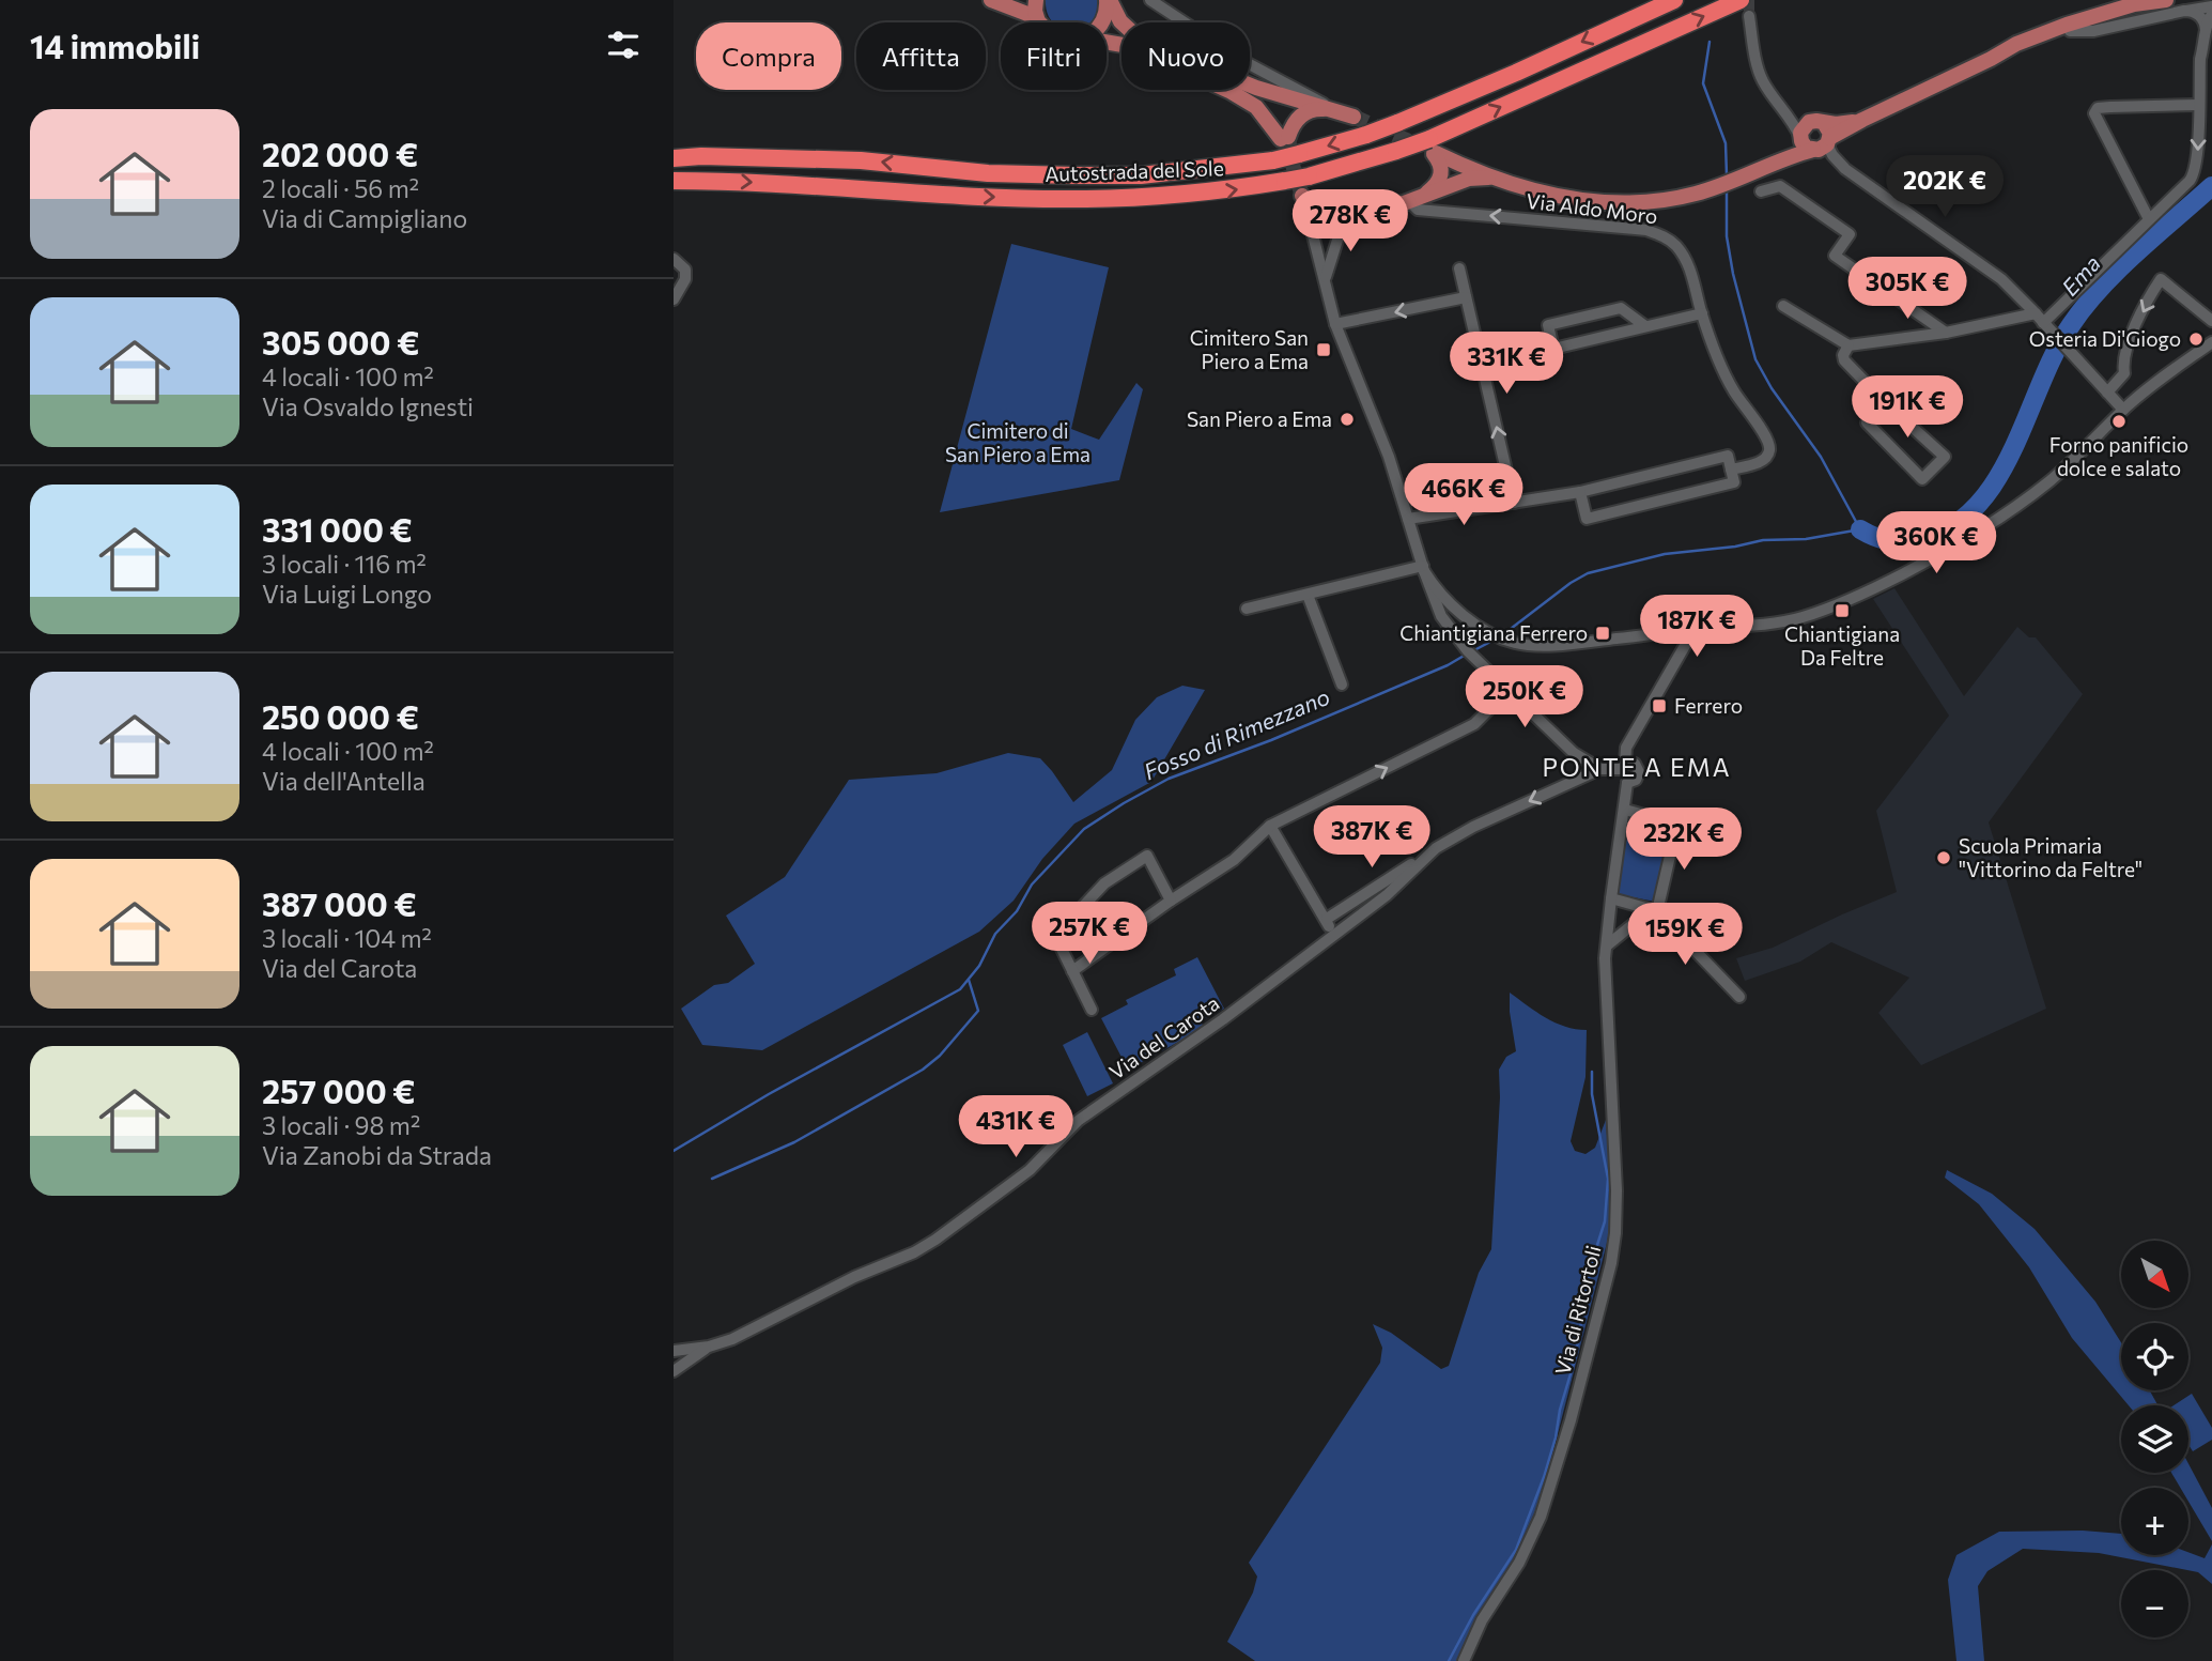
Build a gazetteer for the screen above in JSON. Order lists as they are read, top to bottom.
{
  "streets": {
    "highway": ["Autostrada del Sole"],
    "street": ["Via Aldo Moro", "Via del Carota", "Via di Ritortoli"]
  },
  "one_way": ["Via Aldo Moro"],
  "districts": ["PONTE A EMA"],
  "water": ["Ema", "Fosso di Rimezzano"],
  "parks": ["Cimitero di San Piero a Ema"],
  "places": {
    "other": [
      "Osteria Di'Giogo",
      "San Piero a Ema",
      "Forno panificio dolce e salato",
      "Scuola Primaria \"Vittorino da Feltre\""
    ],
    "transit": [
      "Cimitero San Piero a Ema",
      "Chiantigiana Da Feltre",
      "Chiantigiana Ferrero",
      "Ferrero"
    ]
  },
  "north": "bottom right",
  "page": {
    "heading": "14 immobili",
    "chip": [
      "Compra",
      "Affitta",
      "Filtri",
      "Nuovo"
    ],
    "list": [
      {
        "name": "202 000 €",
        "note": "2 locali · 56 m² · Via di Campigliano"
      },
      {
        "name": "305 000 €",
        "note": "4 locali · 100 m² · Via Osvaldo Ignesti"
      },
      {
        "name": "331 000 €",
        "note": "3 locali · 116 m² · Via Luigi Longo"
      },
      {
        "name": "250 000 €",
        "note": "4 locali · 100 m² · Via dell'Antella"
      },
      {
        "name": "387 000 €",
        "note": "3 locali · 104 m² · Via del Carota"
      },
      {
        "name": "257 000 €",
        "note": "3 locali · 98 m² · Via Zanobi da Strada"
      }
    ],
    "price": [
      "202K €",
      "278K €",
      "305K €",
      "331K €",
      "191K €",
      "466K €",
      "360K €",
      "187K €",
      "250K €",
      "387K €",
      "232K €",
      "257K €",
      "159K €",
      "431K €"
    ],
    "map_buttons": ["+", "−"]
  }
}
